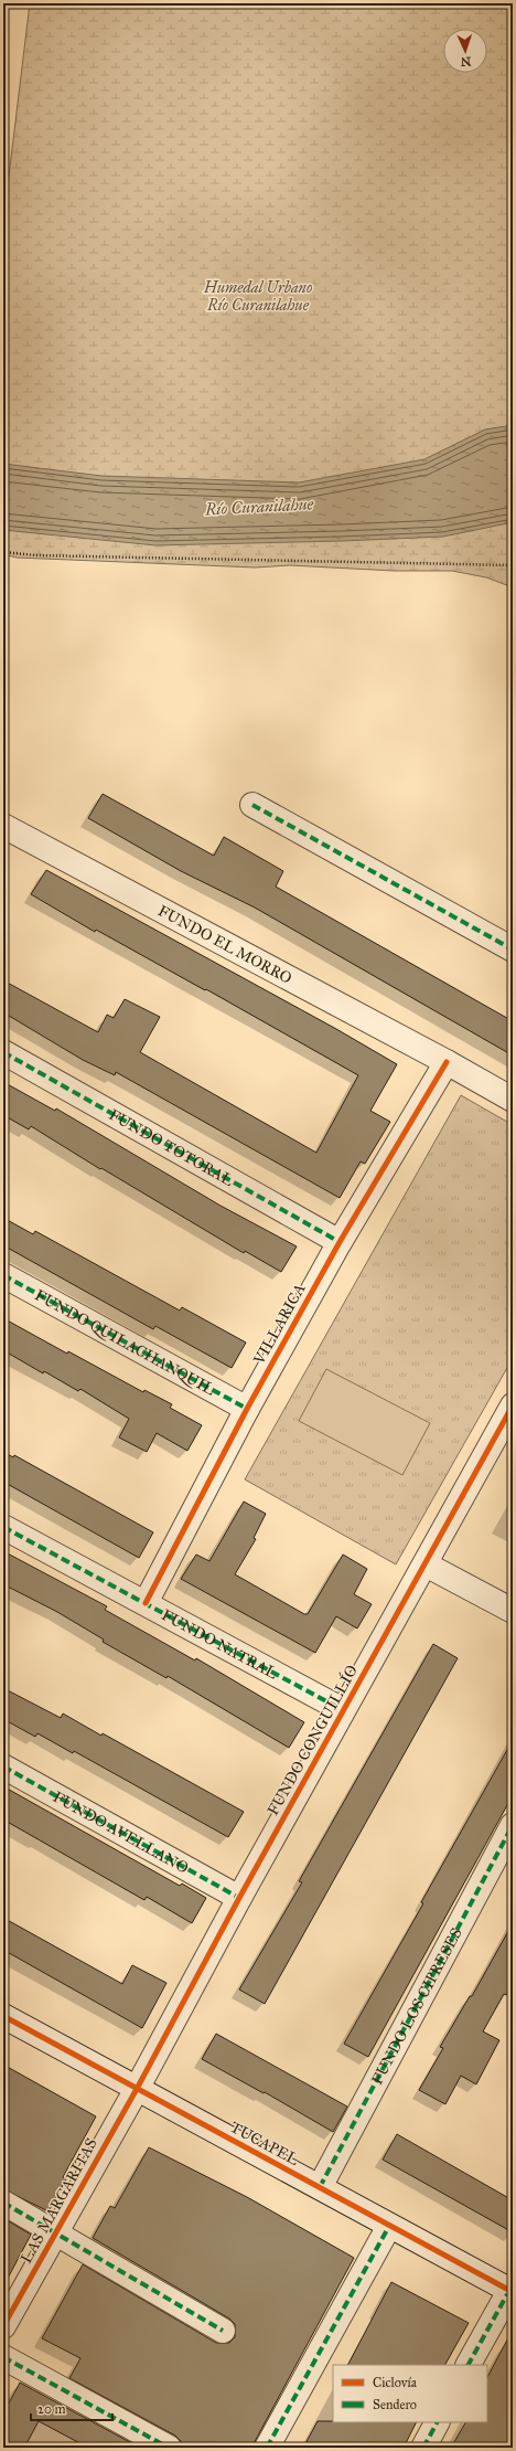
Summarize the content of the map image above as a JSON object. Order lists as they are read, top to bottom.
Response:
{
  "streets": {
    "street": [
      "FUNDO EL MORRO",
      "FUNDO TOTORAL",
      "VILLARICA",
      "FUNDO QUILACHANQUIL",
      "FUNDO NATRAL",
      "FUNDO CONGUILLÍO",
      "FUNDO AVELLANO",
      "FUNDO LOS CIPRESES",
      "TUCAPEL",
      "LAS MARGARITAS"
    ]
  },
  "crossings": [
    ["FUNDO EL MORRO", "VILLARICA"],
    ["FUNDO TOTORAL", "VILLARICA"],
    ["VILLARICA", "FUNDO QUILACHANQUIL"],
    ["VILLARICA", "FUNDO NATRAL"],
    ["FUNDO NATRAL", "FUNDO CONGUILLÍO"],
    ["FUNDO CONGUILLÍO", "FUNDO AVELLANO"],
    ["FUNDO CONGUILLÍO", "TUCAPEL"],
    ["FUNDO CONGUILLÍO", "LAS MARGARITAS"],
    ["FUNDO LOS CIPRESES", "TUCAPEL"],
    ["TUCAPEL", "LAS MARGARITAS"]
  ],
  "water": ["Río Curanilahue"],
  "parks": ["Humedal Urbano Río Curanilahue"],
  "legend": ["Ciclovía", "Sendero"],
  "scale_bar": "20 m",
  "north": "bottom"
}
